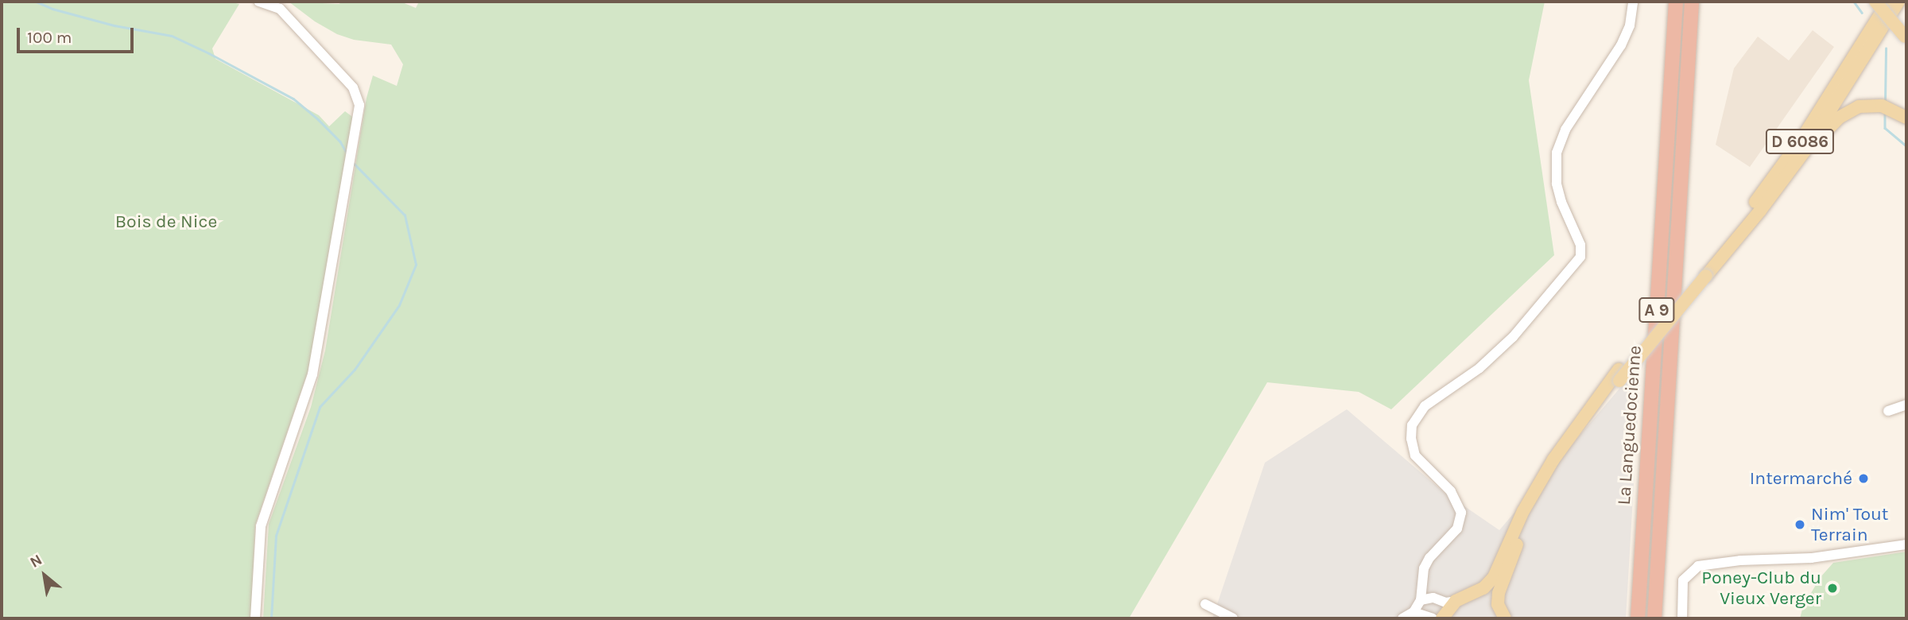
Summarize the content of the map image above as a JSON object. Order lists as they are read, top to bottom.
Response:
{
  "streets": {
    "highway": ["A 9", "La Languedocienne"],
    "main road": ["D 6086"]
  },
  "parks": ["Bois de Nice"],
  "places": ["Intermarché", "Nim' Tout Terrain", "Poney-Club du Vieux Verger"],
  "scale_bar": "100 m",
  "north": "top left"
}
